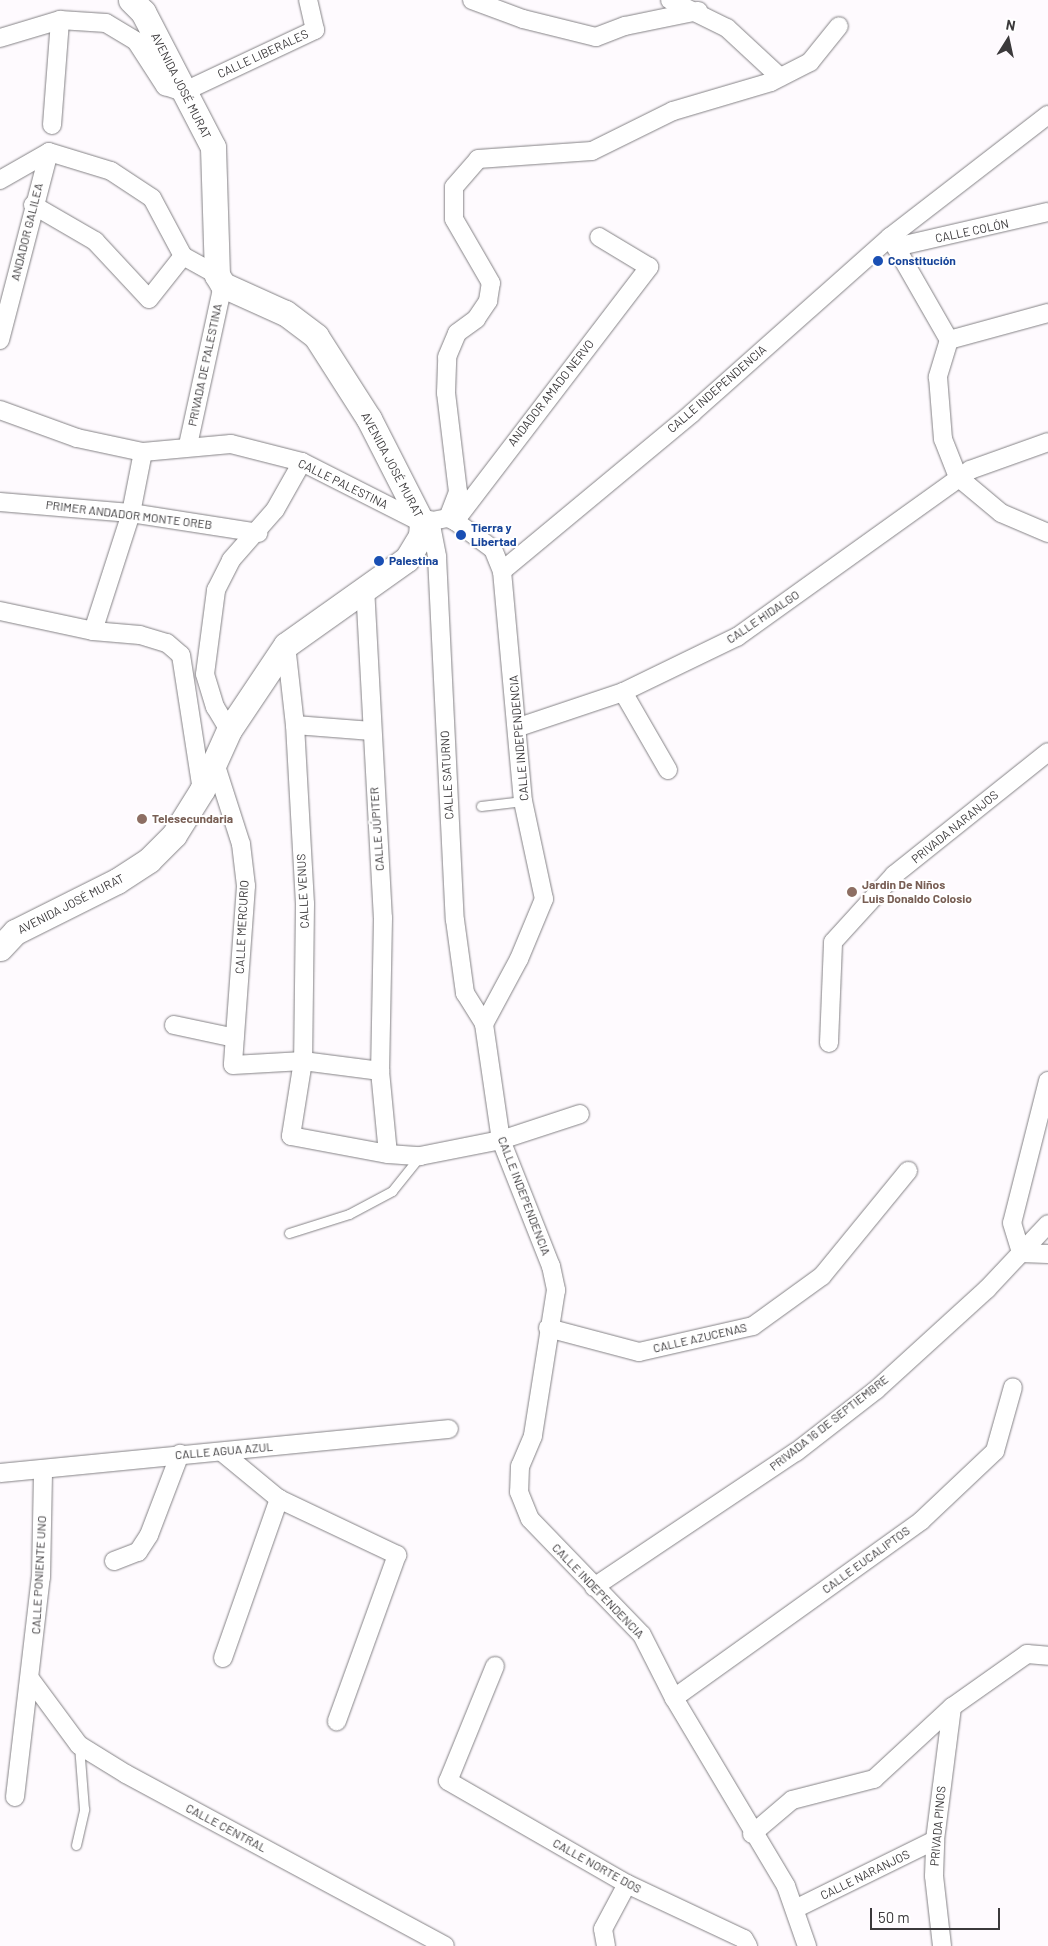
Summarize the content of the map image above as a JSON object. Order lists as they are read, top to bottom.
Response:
{
  "streets": {
    "street": [
      "CALLE LIBERALES",
      "AVENIDA JOSÉ MURAT",
      "CALLE COLÓN",
      "ANDADOR GALILEA",
      "PRIVADA DE PALESTINA",
      "CALLE INDEPENDENCIA",
      "ANDADOR AMADO NERVO",
      "CALLE PALESTINA",
      "PRIMER ANDADOR MONTE OREB",
      "CALLE HIDALGO",
      "CALLE SATURNO",
      "PRIVADA NARANJOS",
      "CALLE JÚPITER",
      "CALLE VENUS",
      "CALLE MERCURIO",
      "CALLE AZUCENAS",
      "PRIVADA 16 DE SEPTIEMBRE",
      "CALLE AGUA AZUL",
      "CALLE EUCALIPTOS",
      "CALLE PONIENTE UNO",
      "PRIVADA PINOS",
      "CALLE CENTRAL",
      "CALLE NORTE DOS",
      "CALLE NARANJOS"
    ]
  },
  "crossings": [
    ["CALLE LIBERALES", "AVENIDA JOSÉ MURAT"],
    ["AVENIDA JOSÉ MURAT", "PRIVADA DE PALESTINA"],
    ["AVENIDA JOSÉ MURAT", "CALLE PALESTINA"],
    ["AVENIDA JOSÉ MURAT", "CALLE SATURNO"],
    ["AVENIDA JOSÉ MURAT", "CALLE JÚPITER"],
    ["AVENIDA JOSÉ MURAT", "CALLE VENUS"],
    ["AVENIDA JOSÉ MURAT", "CALLE MERCURIO"],
    ["CALLE COLÓN", "CALLE INDEPENDENCIA"],
    ["PRIVADA DE PALESTINA", "CALLE PALESTINA"],
    ["CALLE INDEPENDENCIA", "CALLE HIDALGO"],
    ["CALLE INDEPENDENCIA", "CALLE SATURNO"],
    ["CALLE INDEPENDENCIA", "CALLE AZUCENAS"],
    ["CALLE INDEPENDENCIA", "PRIVADA 16 DE SEPTIEMBRE"],
    ["CALLE INDEPENDENCIA", "CALLE EUCALIPTOS"],
    ["CALLE INDEPENDENCIA", "CALLE NARANJOS"],
    ["CALLE PALESTINA", "CALLE SATURNO"],
    ["CALLE JÚPITER", "CALLE VENUS"],
    ["CALLE VENUS", "CALLE MERCURIO"],
    ["CALLE AGUA AZUL", "CALLE PONIENTE UNO"],
    ["CALLE PONIENTE UNO", "CALLE CENTRAL"],
    ["PRIVADA PINOS", "CALLE NARANJOS"]
  ],
  "places": [
    "Constitución",
    "Tierra y Libertad",
    "Palestina",
    "Telesecundaria",
    "Jardin De Niños Luis Donaldo Colosio"
  ],
  "scale_bar": "50 m",
  "north": "top"
}
